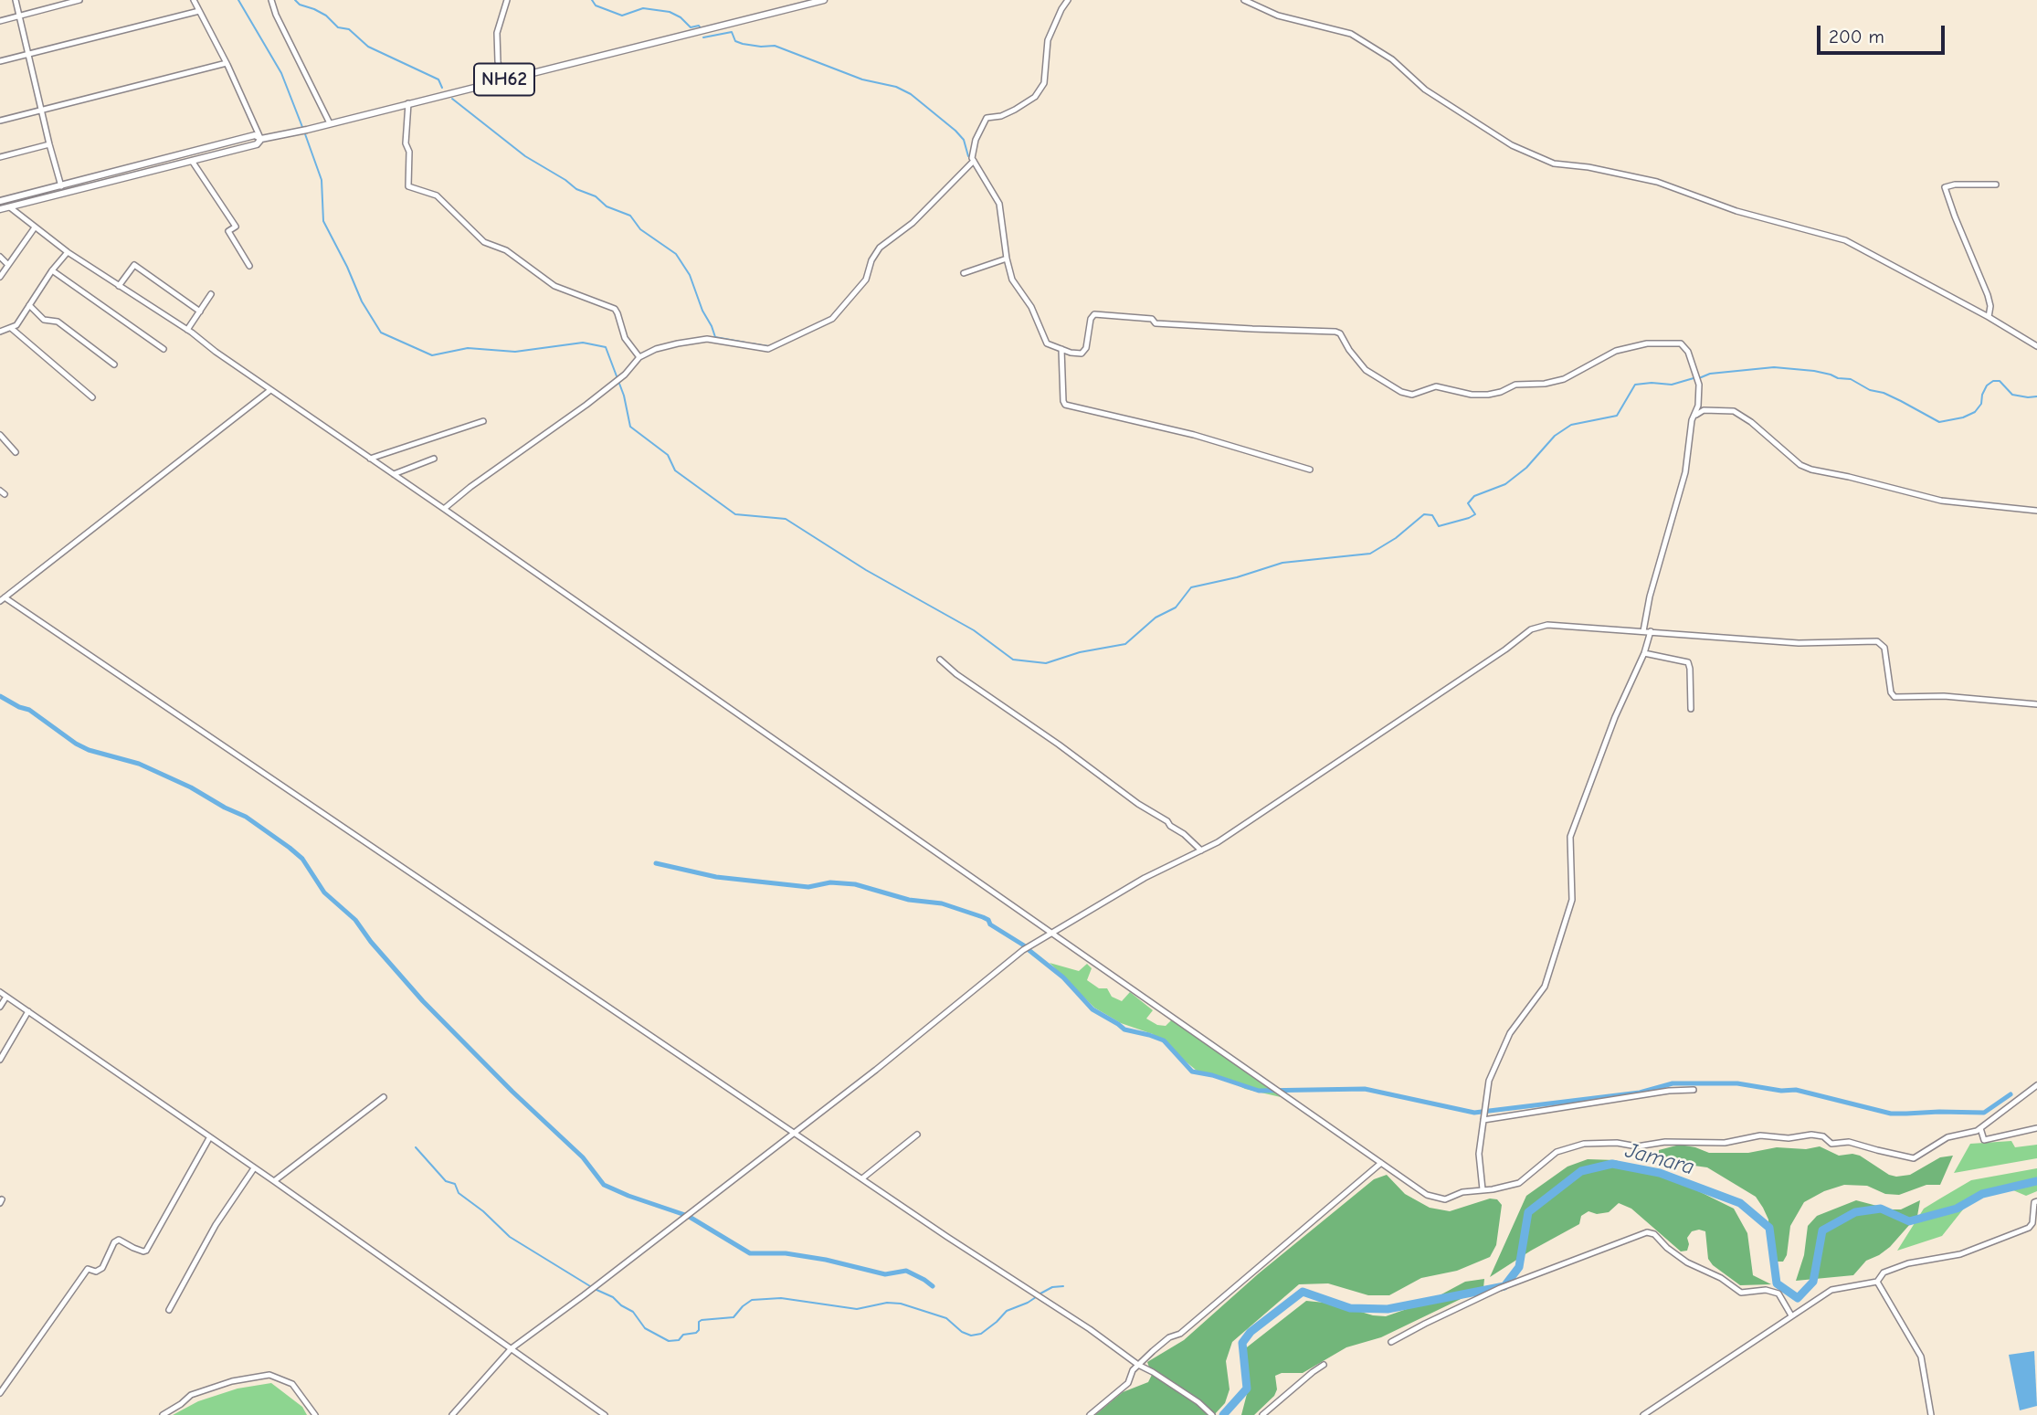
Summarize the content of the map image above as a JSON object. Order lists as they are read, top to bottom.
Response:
{
  "streets": {
    "main road": ["NH62"]
  },
  "water": ["Jamara"],
  "scale_bar": "200 m"
}
